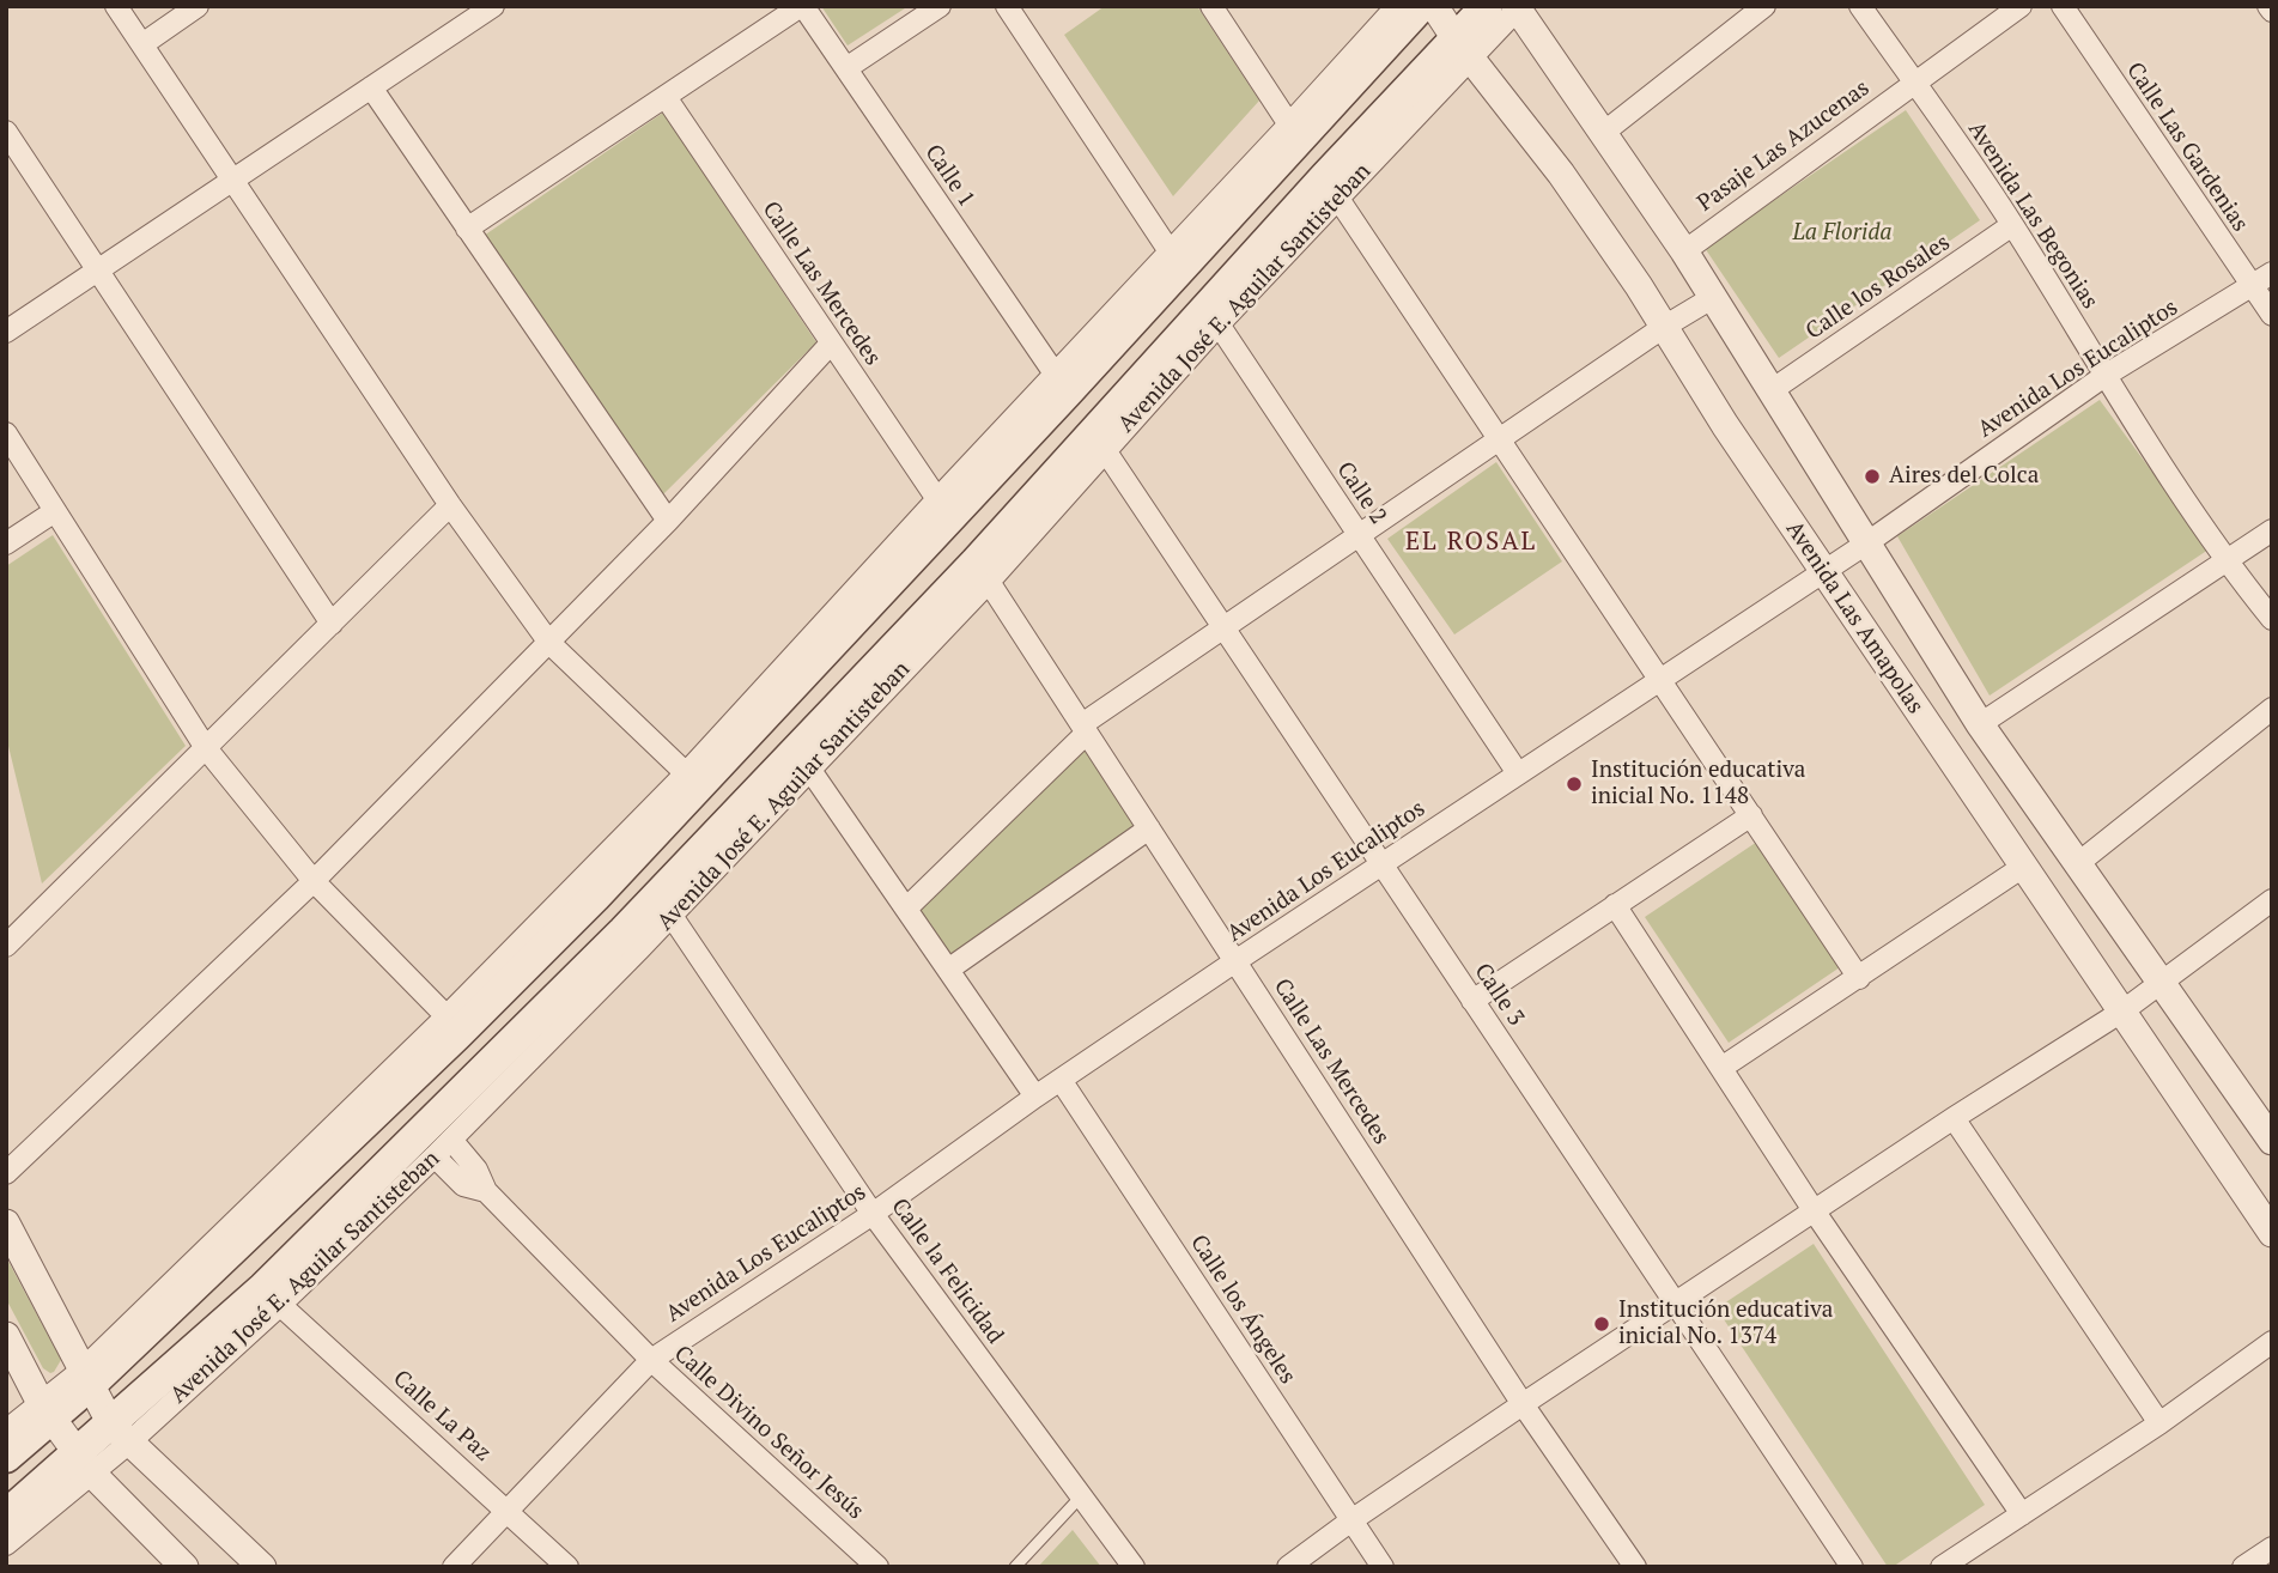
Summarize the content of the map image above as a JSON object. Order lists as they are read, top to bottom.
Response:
{
  "streets": {
    "main road": ["Avenida José E. Aguilar Santisteban"],
    "street": [
      "Pasaje Las Azucenas",
      "Calle Las Gardenias",
      "Calle 1",
      "Avenida Las Begonias",
      "Calle Las Mercedes",
      "Calle los Rosales",
      "Avenida Los Eucaliptos",
      "Calle 2",
      "Avenida Las Amapolas",
      "Calle 3",
      "Calle la Felicidad",
      "Calle los Ángeles",
      "Calle La Paz",
      "Calle Divino Señor Jesús"
    ]
  },
  "crossings": [
    ["Pasaje Las Azucenas", "Avenida Las Begonias"],
    ["Pasaje Las Azucenas", "Avenida Las Amapolas"],
    ["Calle Las Gardenias", "Avenida Los Eucaliptos"],
    ["Avenida Las Begonias", "Calle los Rosales"],
    ["Avenida Las Begonias", "Avenida Los Eucaliptos"],
    ["Calle Las Mercedes", "Avenida José E. Aguilar Santisteban"],
    ["Calle Las Mercedes", "Avenida Los Eucaliptos"],
    ["Calle los Rosales", "Avenida Las Amapolas"],
    ["Avenida José E. Aguilar Santisteban", "Calle 2"],
    ["Avenida José E. Aguilar Santisteban", "Avenida Las Amapolas"],
    ["Avenida José E. Aguilar Santisteban", "Calle 3"],
    ["Avenida José E. Aguilar Santisteban", "Calle la Felicidad"],
    ["Avenida José E. Aguilar Santisteban", "Calle La Paz"],
    ["Avenida José E. Aguilar Santisteban", "Calle Divino Señor Jesús"],
    ["Avenida Los Eucaliptos", "Calle 2"],
    ["Avenida Los Eucaliptos", "Avenida Las Amapolas"],
    ["Avenida Los Eucaliptos", "Calle 3"],
    ["Avenida Los Eucaliptos", "Calle la Felicidad"],
    ["Avenida Los Eucaliptos", "Calle los Ángeles"],
    ["Avenida Los Eucaliptos", "Calle La Paz"],
    ["Avenida Los Eucaliptos", "Calle Divino Señor Jesús"]
  ],
  "districts": ["EL ROSAL"],
  "parks": ["La Florida"],
  "places": ["Aires del Colca", "Institución educativa inicial No. 1148", "Institución educativa inicial No. 1374"]
}
